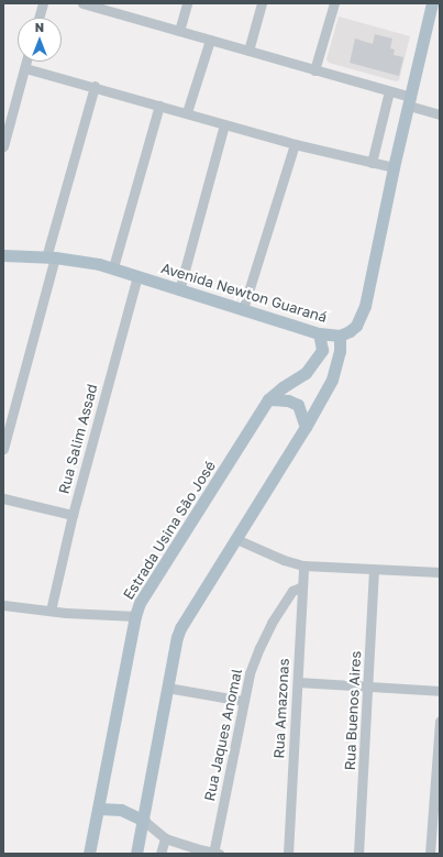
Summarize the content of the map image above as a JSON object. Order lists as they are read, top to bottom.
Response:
{
  "streets": {
    "main road": ["Avenida Newton Guaraná", "Estrada Usina São José"],
    "street": [
      "Rua Salim Assad",
      "Rua Amazonas",
      "Rua Buenos Aires",
      "Rua Jaques Anomal"
    ]
  },
  "crossings": [
    ["Avenida Newton Guaraná", "Rua Salim Assad"],
    ["Avenida Newton Guaraná", "Estrada Usina São José"],
    ["Rua Amazonas", "Rua Jaques Anomal"]
  ],
  "north": "top"
}
